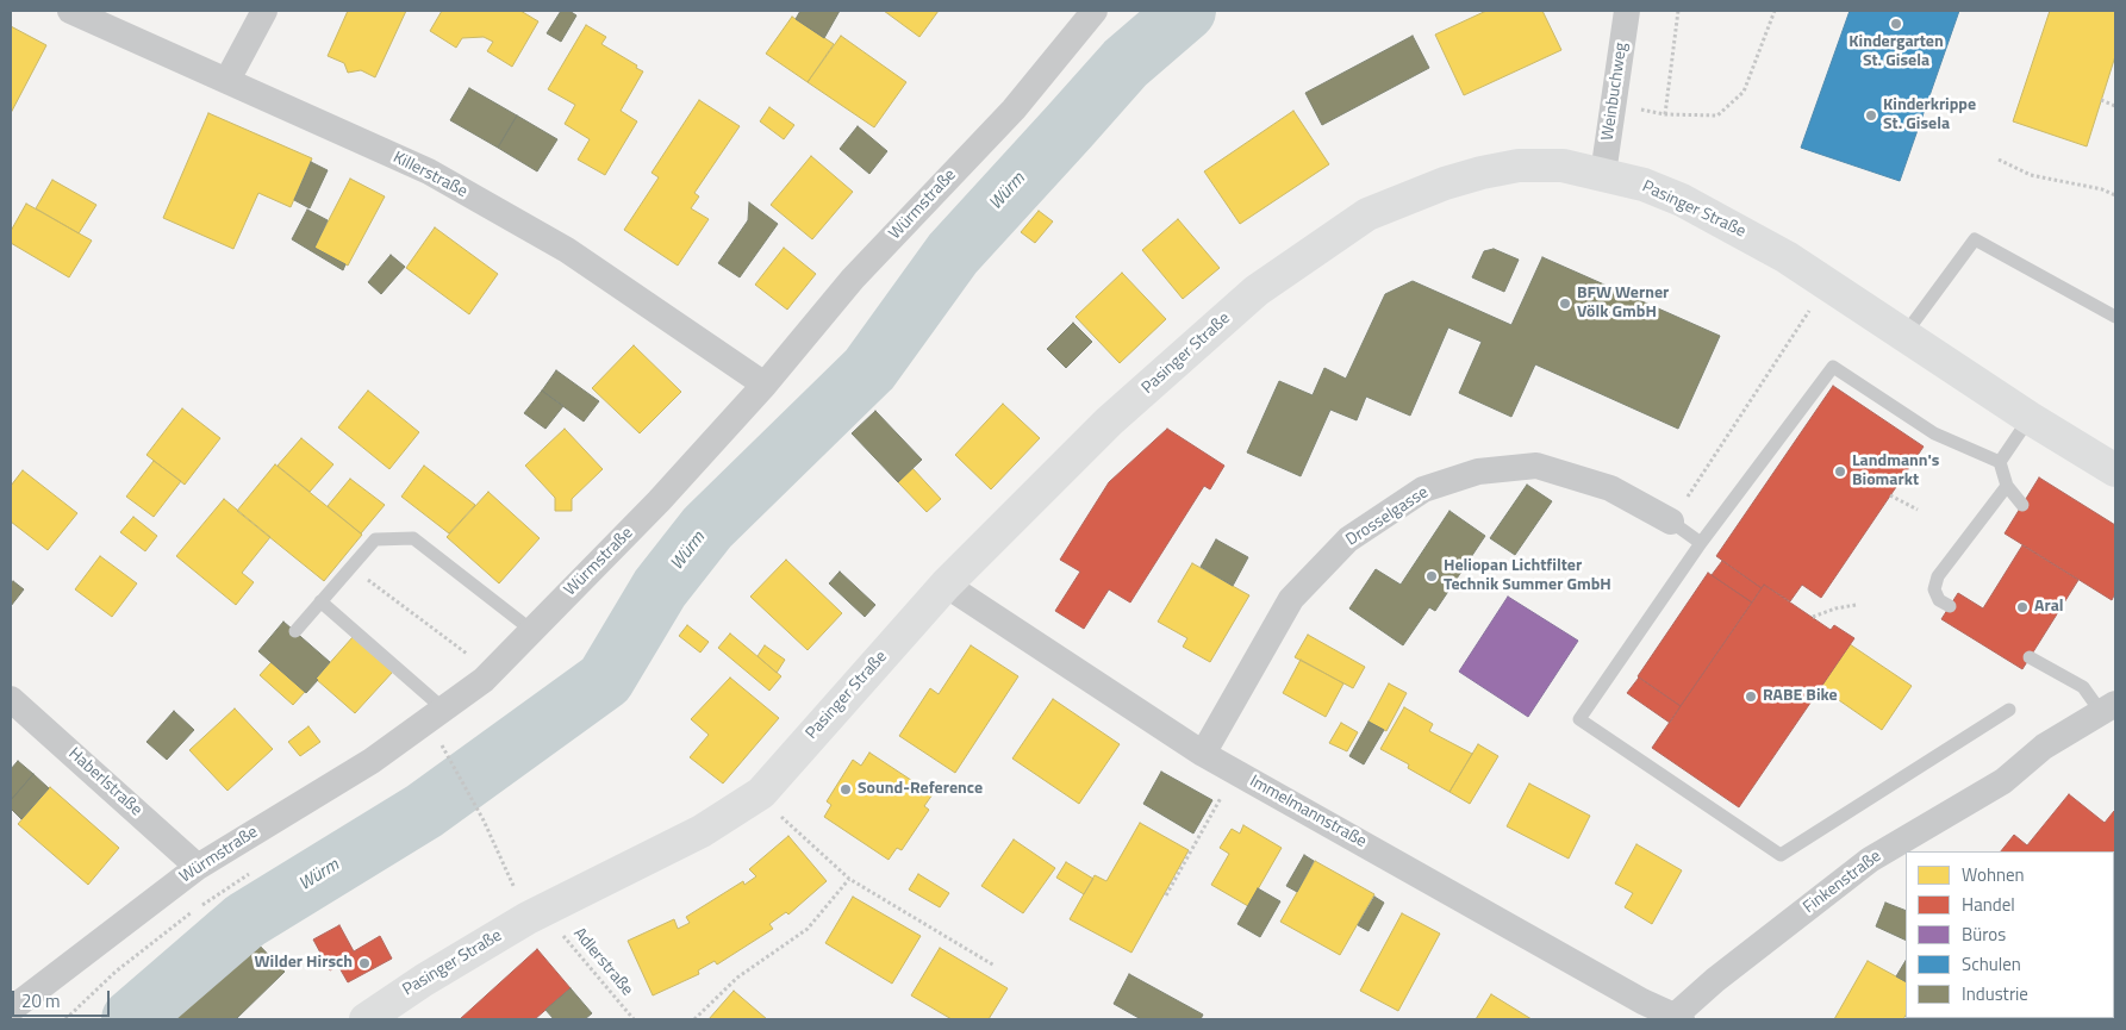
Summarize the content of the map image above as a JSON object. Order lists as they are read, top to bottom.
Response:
{
  "streets": {
    "main road": ["Pasinger Straße"],
    "street": [
      "Weinbuchweg",
      "Killerstraße",
      "Würmstraße",
      "Drosselgasse",
      "Haberlstraße",
      "Immelmannstraße",
      "Finkenstraße"
    ],
    "path": ["Adlerstraße"]
  },
  "crossings": [
    ["Weinbuchweg", "Pasinger Straße"],
    ["Killerstraße", "Würmstraße"],
    ["Würmstraße", "Haberlstraße"],
    ["Pasinger Straße", "Immelmannstraße"],
    ["Drosselgasse", "Immelmannstraße"],
    ["Immelmannstraße", "Finkenstraße"]
  ],
  "water": ["Würm"],
  "places": [
    "Kindergarten St. Gisela",
    "Kinderkrippe St. Gisela",
    "BFW Werner Völk GmbH",
    "Landmann's Biomarkt",
    "Heliopan Lichtfilter Technik Summer GmbH",
    "Aral",
    "RABE Bike",
    "Sound-Reference",
    "Wilder Hirsch"
  ],
  "legend": [
    "Wohnen",
    "Handel",
    "Büros",
    "Schulen",
    "Industrie"
  ],
  "scale_bar": "20 m"
}
